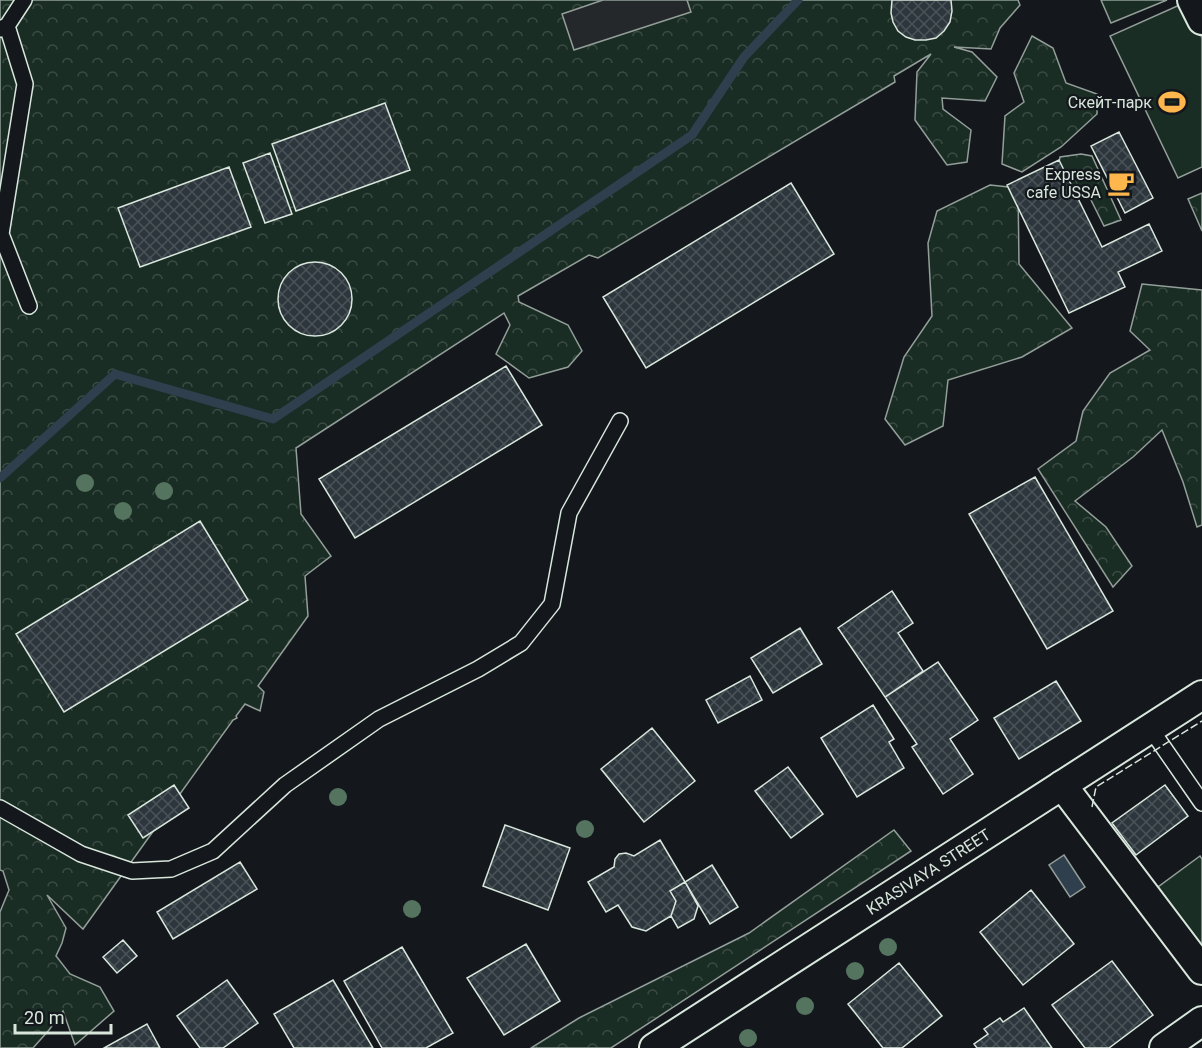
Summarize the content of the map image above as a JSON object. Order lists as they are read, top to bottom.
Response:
{
  "streets": {
    "street": ["KRASIVAYA STREET"]
  },
  "places": {
    "sports": ["Скейт-парк"],
    "cafe": ["Express cafe USSA"]
  },
  "scale_bar": "20 m"
}
